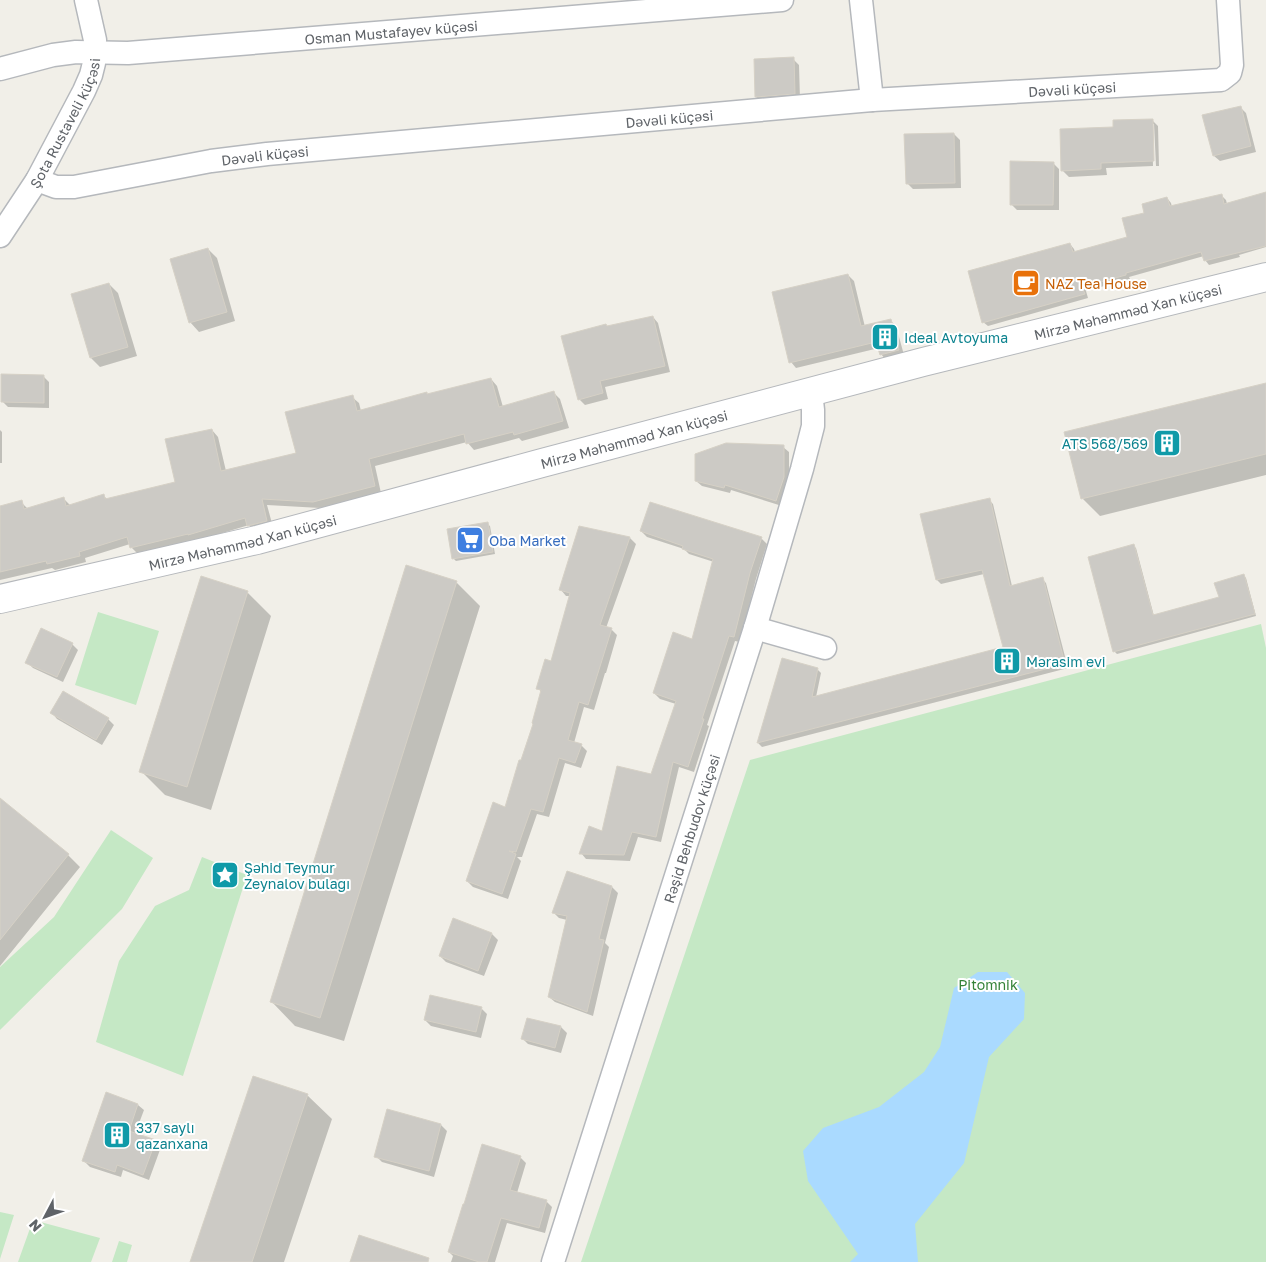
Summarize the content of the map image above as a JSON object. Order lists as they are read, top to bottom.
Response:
{
  "streets": {
    "street": [
      "Osman Mustafayev küçəsi",
      "Dəvəli küçəsi",
      "Şota Rustaveli küçəsi",
      "Mirzə Məhəmməd Xan küçəsi",
      "Rəşid Behbudov küçəsi"
    ]
  },
  "crossings": [
    ["Osman Mustafayev küçəsi", "Şota Rustaveli küçəsi"],
    ["Dəvəli küçəsi", "Şota Rustaveli küçəsi"],
    ["Mirzə Məhəmməd Xan küçəsi", "Rəşid Behbudov küçəsi"]
  ],
  "parks": ["Pitomnik"],
  "places": {
    "cafe": ["NAZ Tea House"],
    "building": [
      "Ideal Avtoyuma",
      "ATS 568/569",
      "Mərasim evi",
      "337 saylı qazanxana"
    ],
    "supermarket": ["Oba Market"],
    "place": ["Şəhid Teymur Zeynalov bulağı"]
  },
  "north": "bottom left"
}
